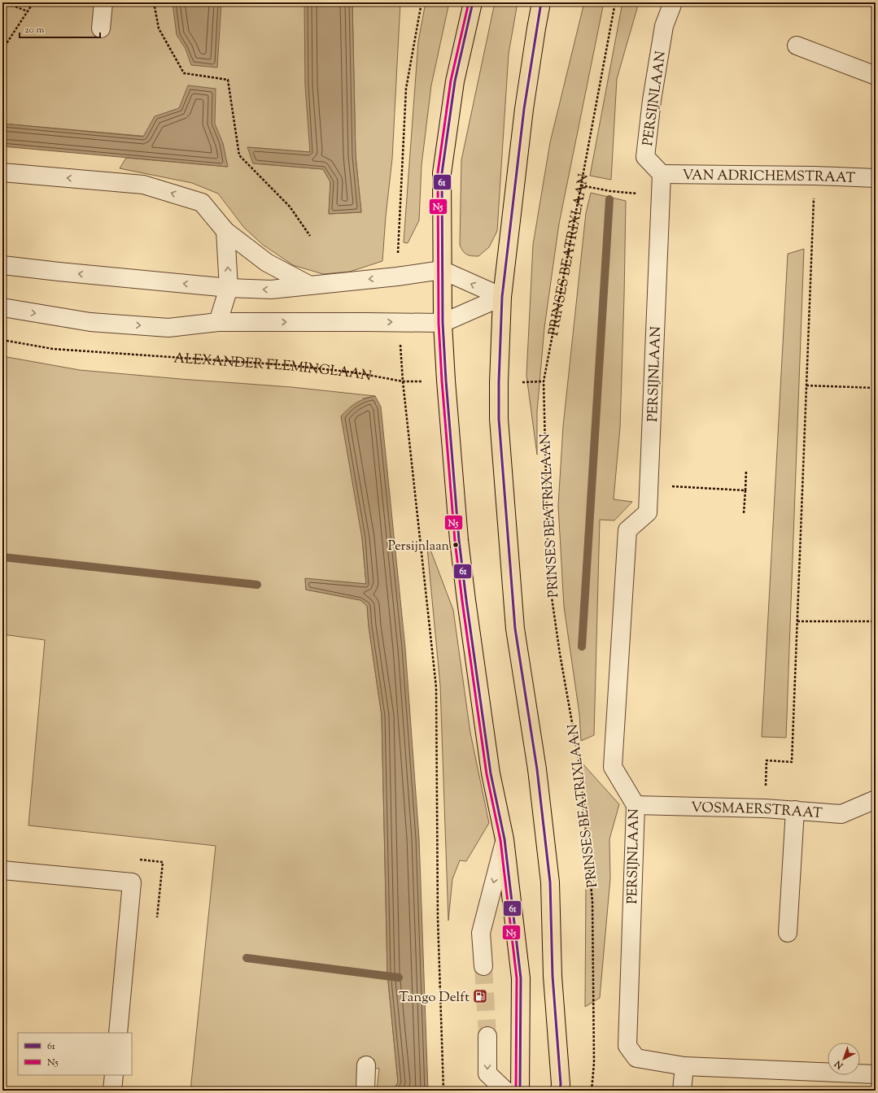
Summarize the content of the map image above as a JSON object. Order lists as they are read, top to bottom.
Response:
{
  "streets": {
    "street": ["PERSIJNLAAN", "VAN ADRICHEMSTRAAT", "VOSMAERSTRAAT"],
    "path": ["PRINSES BEATRIXLAAN", "ALEXANDER FLEMINGLAAN"]
  },
  "crossings": [
    ["PERSIJNLAAN", "VAN ADRICHEMSTRAAT"],
    ["PERSIJNLAAN", "VOSMAERSTRAAT"]
  ],
  "places": {
    "other": ["Persijnlaan"],
    "fuel station": ["Tango Delft"]
  },
  "lines": ["transit line 61", "transit line N5"],
  "legend": ["61", "N5"],
  "scale_bar": "20 m",
  "north": "bottom left"
}
